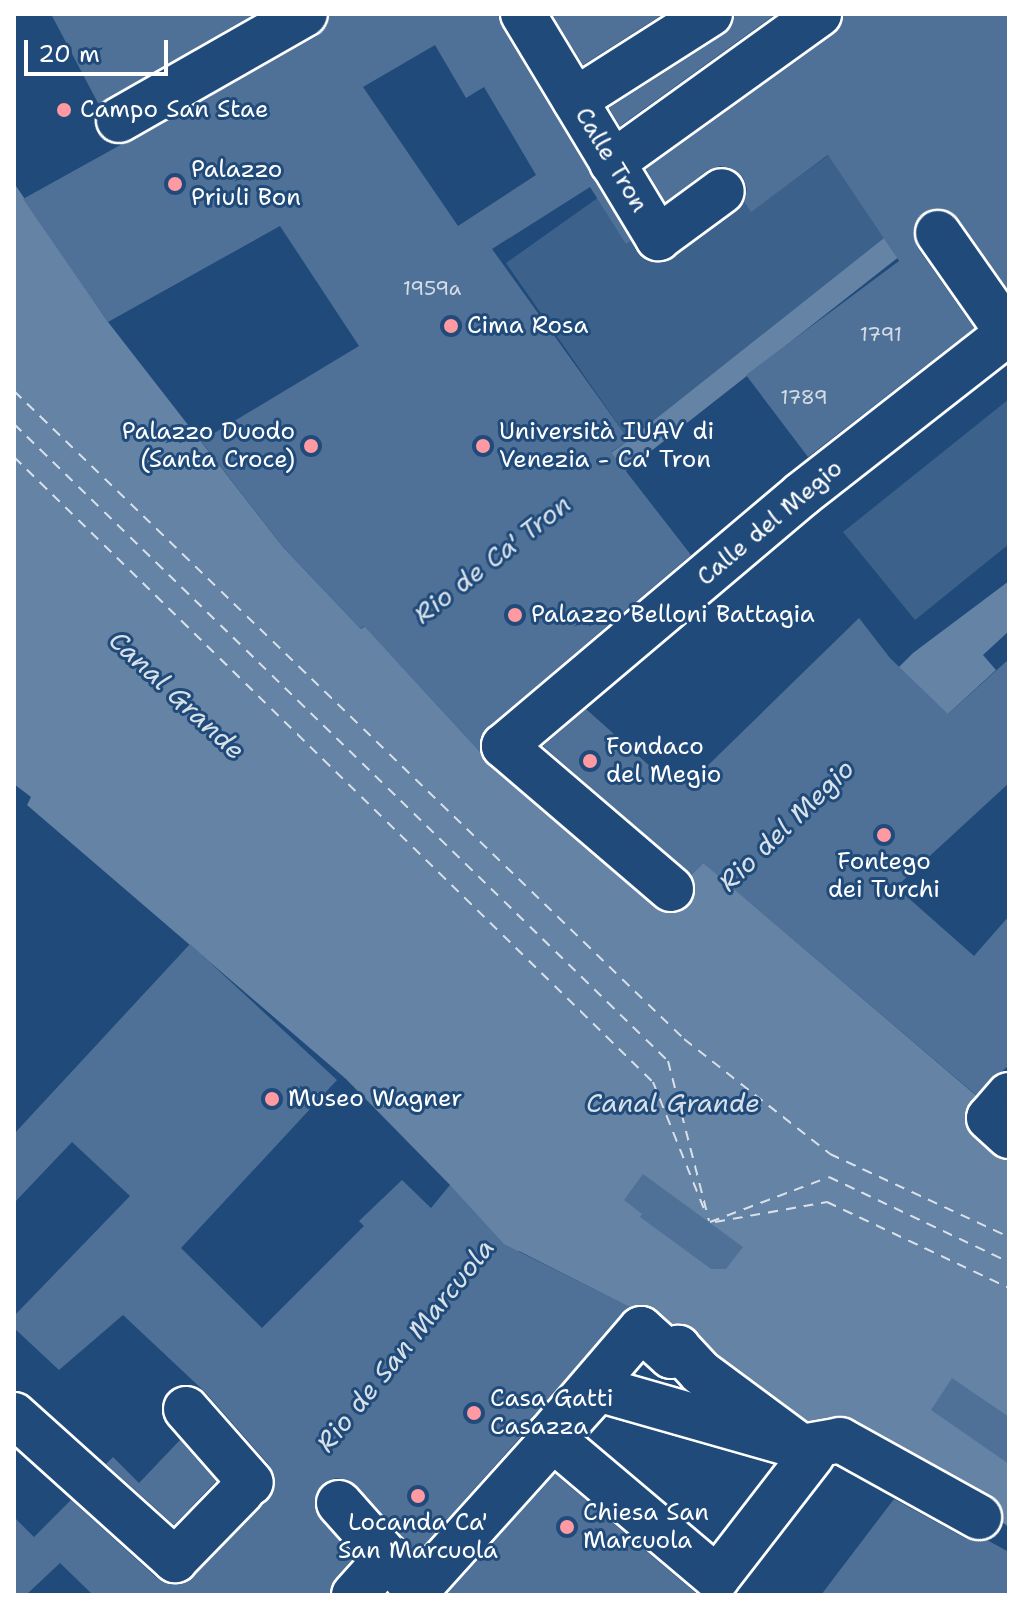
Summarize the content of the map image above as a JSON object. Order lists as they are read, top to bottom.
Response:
{
  "streets": {
    "street": ["Calle Tron", "Calle del Megio"]
  },
  "water": [
    "Rio de Ca' Tron",
    "Canal Grande",
    "Rio del Megio",
    "Rio de San Marcuola"
  ],
  "places": [
    "Campo San Stae",
    "Palazzo Priuli Bon",
    "Cima Rosa",
    "Palazzo Duodo (Santa Croce)",
    "Università IUAV di Venezia - Ca' Tron",
    "Palazzo Belloni Battagia",
    "Fondaco del Megio",
    "Fontego dei Turchi",
    "Museo Wagner",
    "Casa Gatti Casazza",
    "Locanda Ca' San Marcuola",
    "Chiesa San Marcuola"
  ],
  "house_numbers": ["1959a", "1791", "1789"],
  "scale_bar": "20 m"
}
